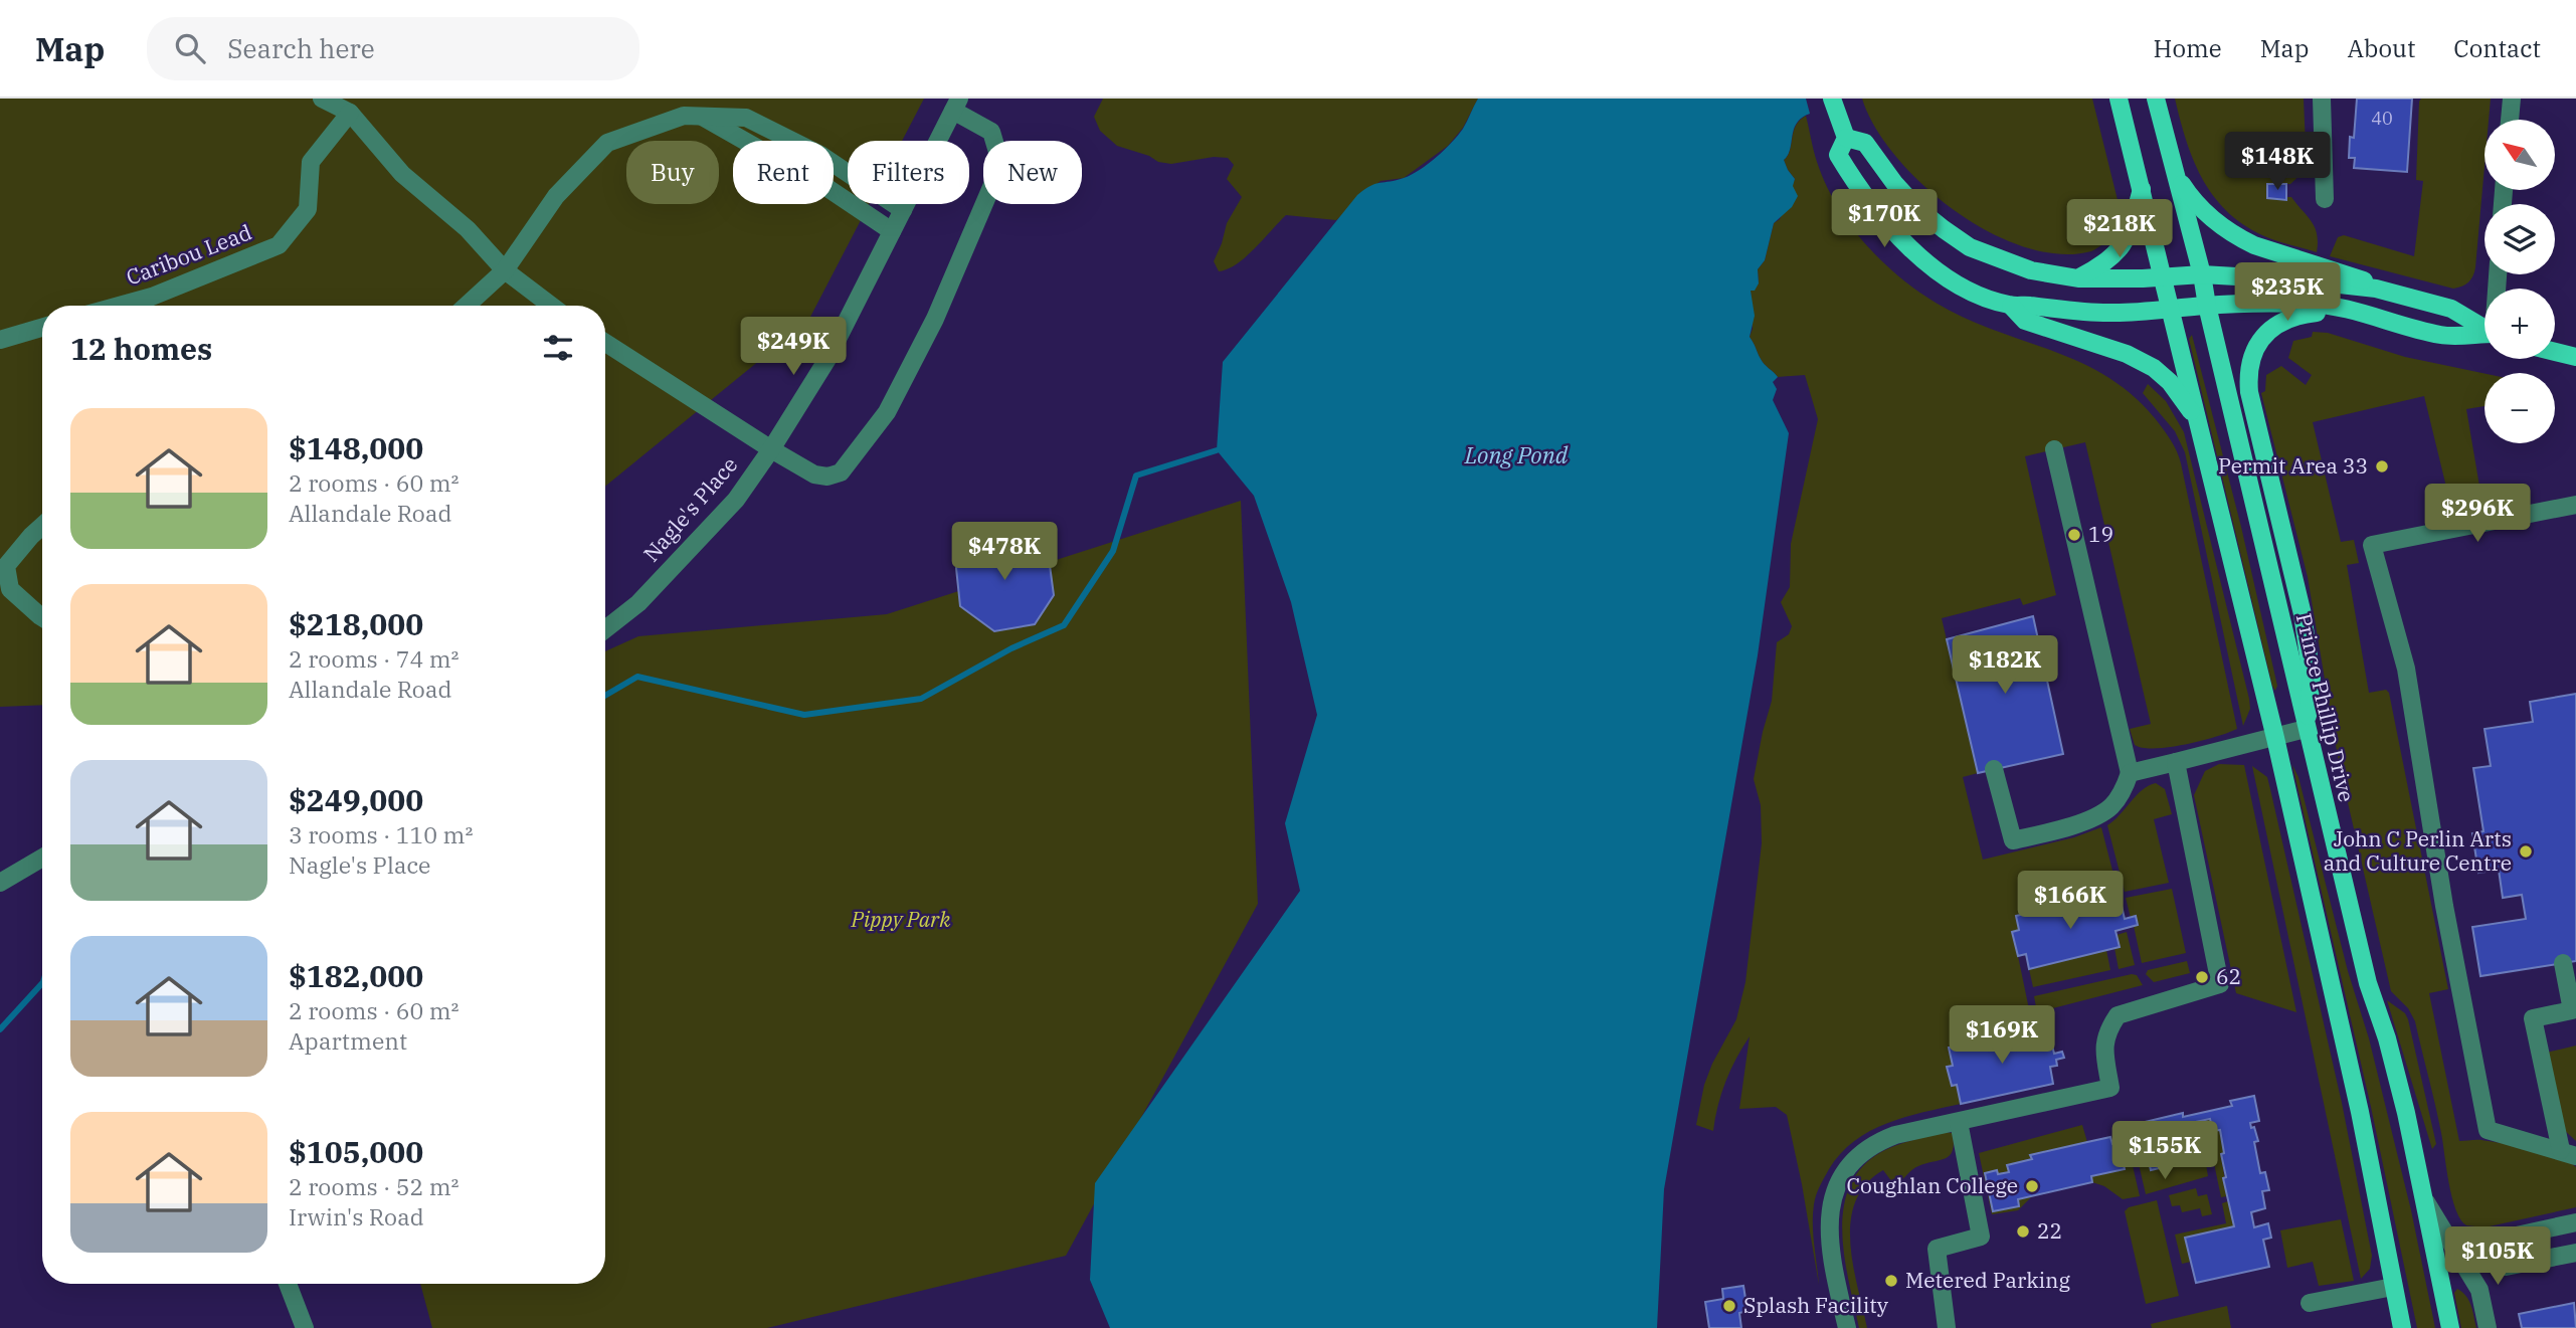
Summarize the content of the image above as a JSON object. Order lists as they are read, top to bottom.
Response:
{
  "streets": {
    "main road": ["Prince Phillip Drive"],
    "street": ["Caribou Lead", "Nagle's Place"]
  },
  "water": ["Long Pond"],
  "parks": ["Pippy Park"],
  "places": [
    "Permit Area 33",
    "19",
    "John C Perlin Arts and Culture Centre",
    "62",
    "Coughlan College",
    "22",
    "Metered Parking",
    "Splash Facility"
  ],
  "house_numbers": ["40"],
  "north": "top left",
  "page": {
    "header": "Map",
    "search": "Search here",
    "nav": [
      "Home",
      "Map",
      "About",
      "Contact"
    ],
    "map_buttons": ["+", "−"],
    "price": [
      "$148K",
      "$170K",
      "$218K",
      "$235K",
      "$249K",
      "$296K",
      "$478K",
      "$182K",
      "$166K",
      "$169K",
      "$155K",
      "$105K"
    ],
    "chip": [
      "Buy",
      "Rent",
      "Filters",
      "New"
    ],
    "heading": "12 homes",
    "list": [
      {
        "name": "$148,000",
        "note": "2 rooms · 60 m² · Allandale Road"
      },
      {
        "name": "$218,000",
        "note": "2 rooms · 74 m² · Allandale Road"
      },
      {
        "name": "$249,000",
        "note": "3 rooms · 110 m² · Nagle's Place"
      },
      {
        "name": "$182,000",
        "note": "2 rooms · 60 m² · Apartment"
      },
      {
        "name": "$105,000",
        "note": "2 rooms · 52 m² · Irwin's Road"
      }
    ]
  }
}
